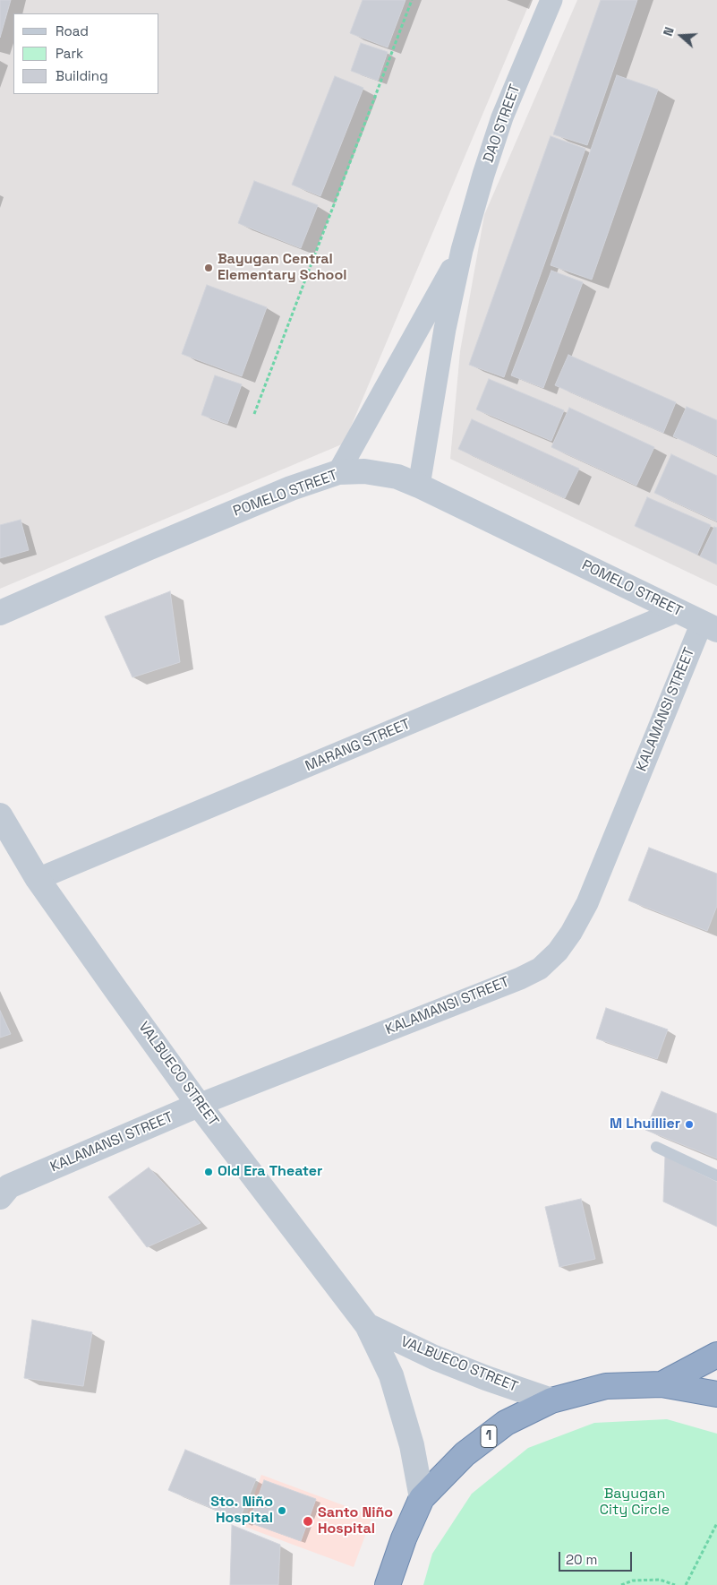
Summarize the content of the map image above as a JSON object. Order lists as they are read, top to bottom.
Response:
{
  "streets": {
    "highway": ["1"],
    "street": [
      "DAO STREET",
      "POMELO STREET",
      "KALAMANSI STREET",
      "MARANG STREET",
      "VALBUECO STREET"
    ]
  },
  "crossings": [
    ["DAO STREET", "POMELO STREET"],
    ["POMELO STREET", "KALAMANSI STREET"],
    ["POMELO STREET", "MARANG STREET"],
    ["KALAMANSI STREET", "VALBUECO STREET"],
    ["MARANG STREET", "VALBUECO STREET"],
    ["VALBUECO STREET", "1"]
  ],
  "parks": ["Bayugan City Circle"],
  "places": [
    "Bayugan Central Elementary School",
    "M Lhuillier",
    "Old Era Theater",
    "Sto. Niño Hospital",
    "Santo Niño Hospital"
  ],
  "legend": ["Road", "Park", "Building"],
  "scale_bar": "20 m",
  "north": "left"
}
